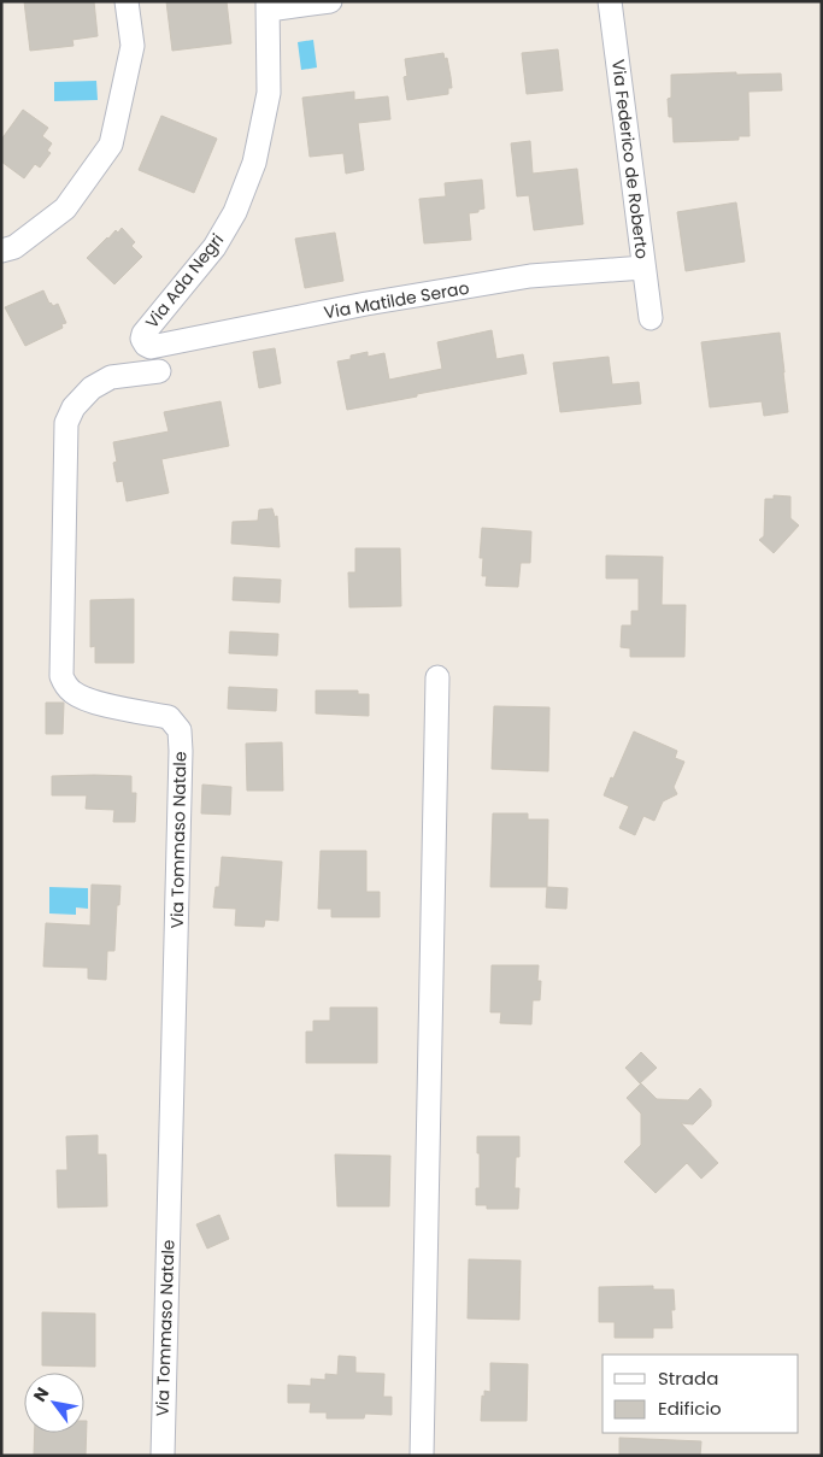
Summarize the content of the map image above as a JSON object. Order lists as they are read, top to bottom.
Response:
{
  "streets": {
    "street": [
      "Via Federico de Roberto",
      "Via Ada Negri",
      "Via Matilde Serao",
      "Via Tommaso Natale"
    ]
  },
  "crossings": [
    ["Via Federico de Roberto", "Via Matilde Serao"],
    ["Via Ada Negri", "Via Matilde Serao"]
  ],
  "legend": ["Strada", "Edificio"],
  "north": "top left"
}
